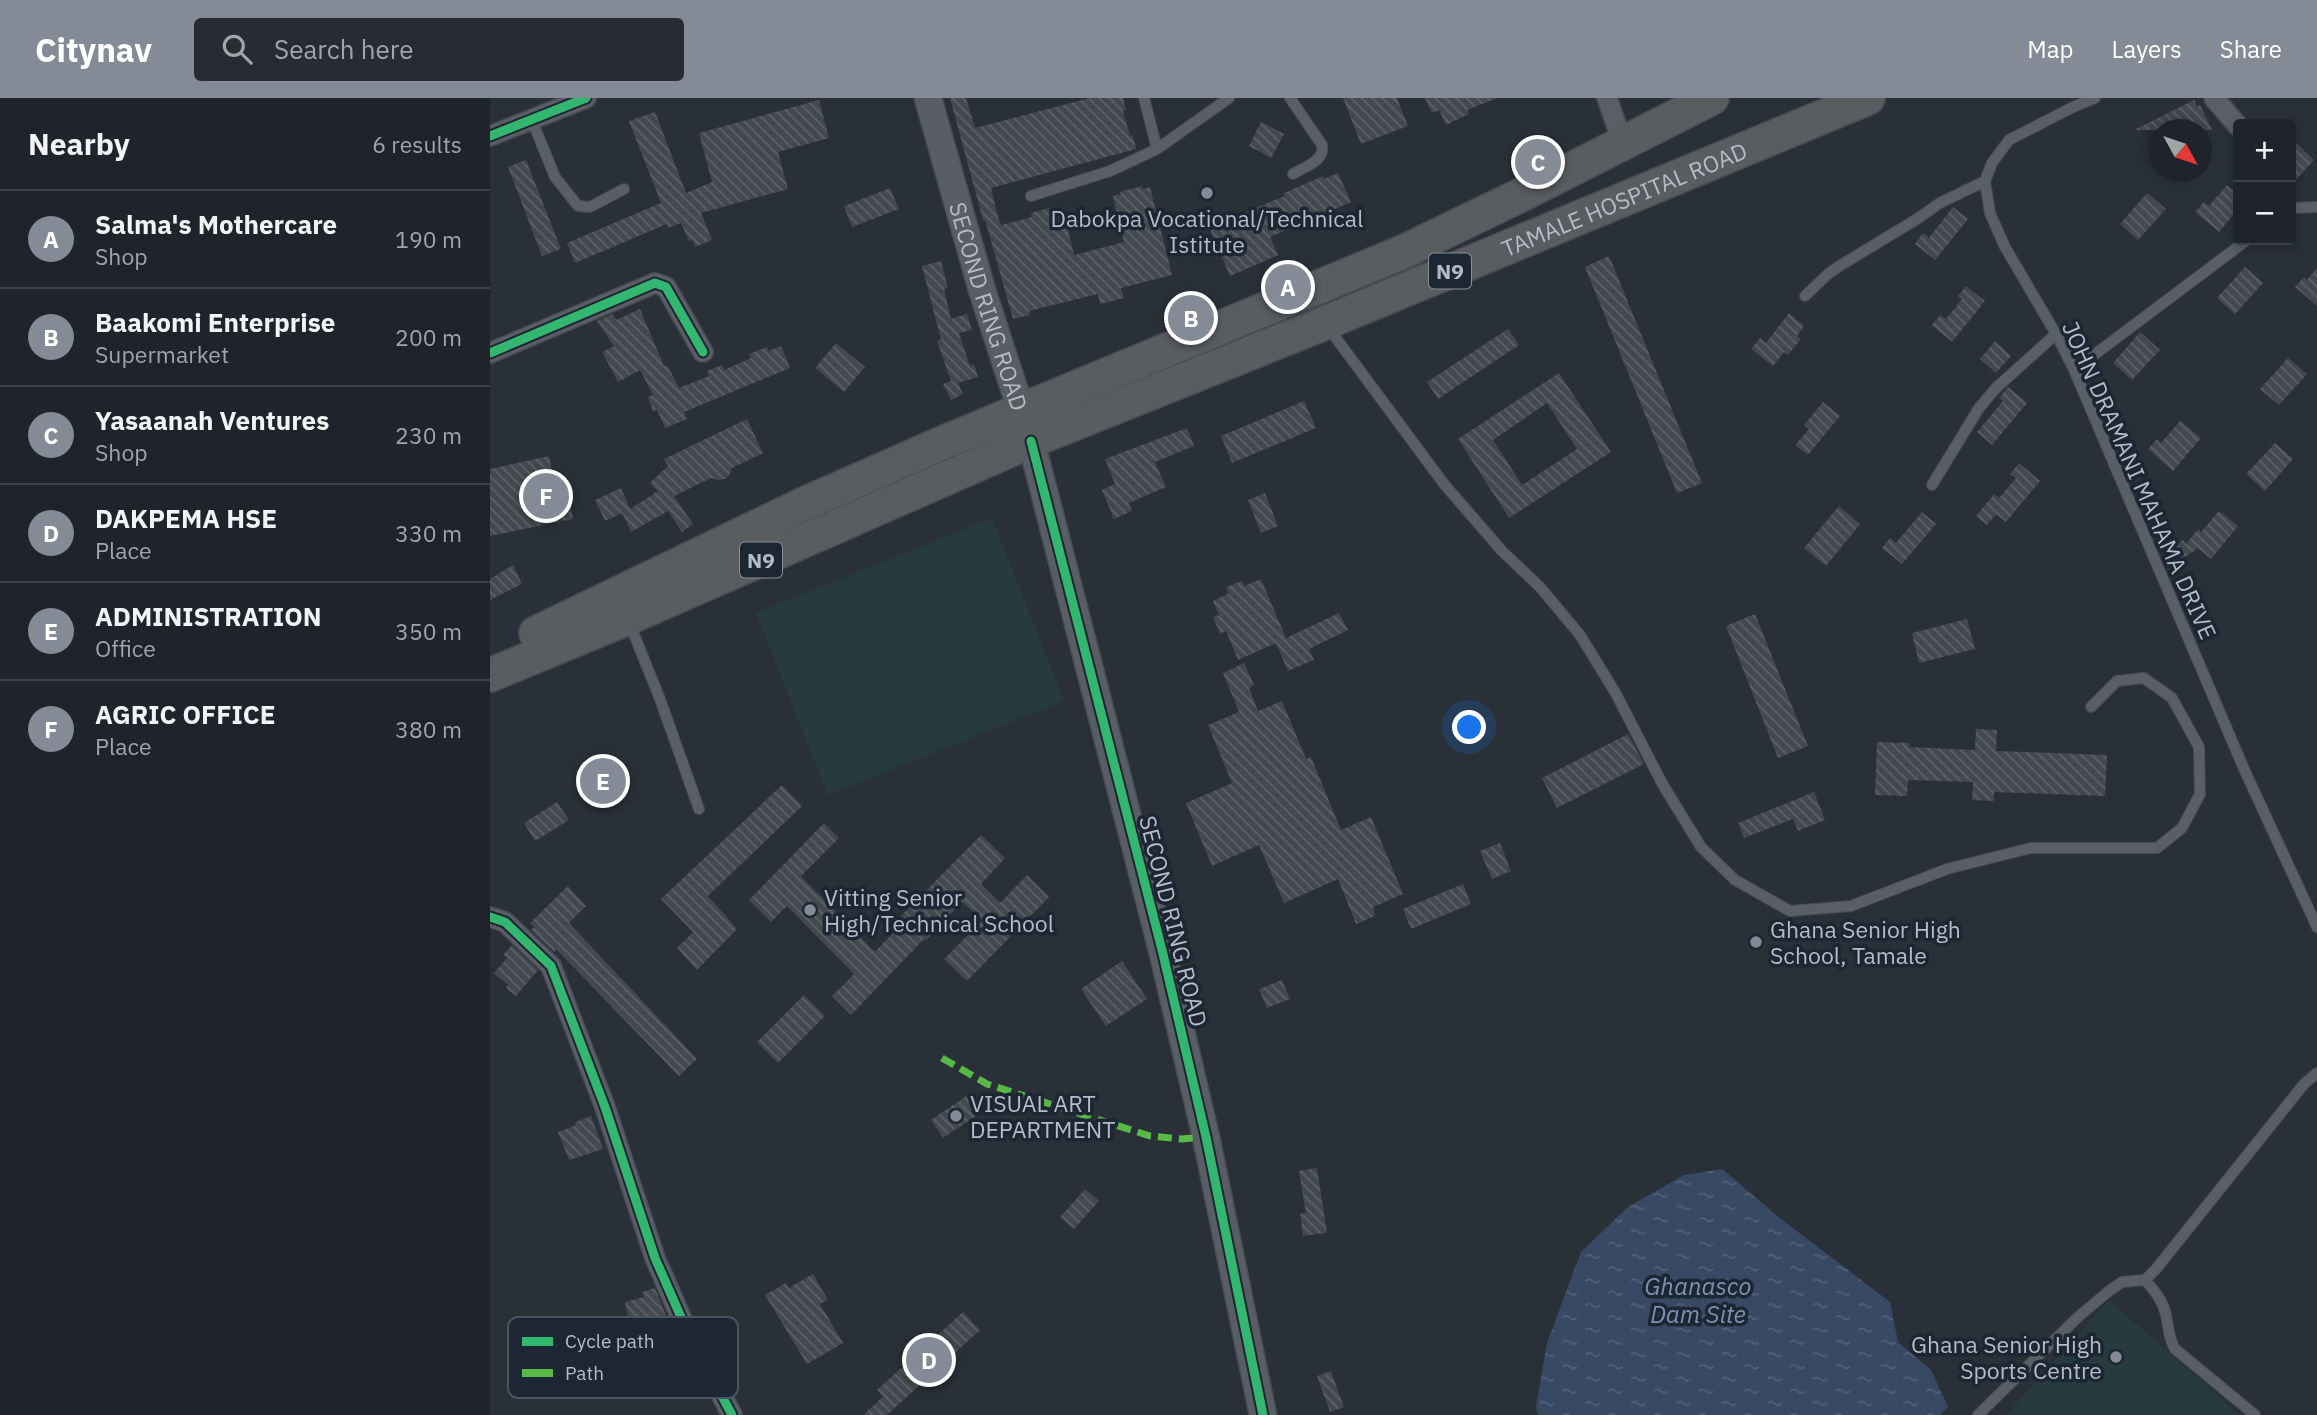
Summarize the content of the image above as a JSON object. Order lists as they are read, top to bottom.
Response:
{
  "streets": {
    "highway": ["TAMALE HOSPITAL ROAD", "N9"],
    "street": ["SECOND RING ROAD"],
    "lane": ["JOHN DRAMANI MAHAMA DRIVE"]
  },
  "crossings": [
    ["TAMALE HOSPITAL ROAD", "N9"],
    ["TAMALE HOSPITAL ROAD", "SECOND RING ROAD"],
    ["N9", "SECOND RING ROAD"]
  ],
  "water": ["Ghanasco Dam Site"],
  "places": [
    "Dabokpa Vocational/Technical Istitute",
    "Vitting Senior High/Technical School",
    "Ghana Senior High School, Tamale",
    "VISUAL ART DEPARTMENT",
    "Ghana Senior High Sports Centre"
  ],
  "legend": ["Cycle path", "Path"],
  "north": "bottom right",
  "page": {
    "header": "Citynav",
    "search": "Search here",
    "nav": ["Map", "Layers", "Share"],
    "heading": ["Nearby", "6 results"],
    "map_buttons": ["+", "−"],
    "pins": [
      "C",
      "A",
      "B",
      "F",
      "E",
      "D"
    ],
    "list": [
      {
        "mark": "A",
        "name": "Salma's Mothercare",
        "note": "Shop",
        "value": "190 m"
      },
      {
        "mark": "B",
        "name": "Baakomi Enterprise",
        "note": "Supermarket",
        "value": "200 m"
      },
      {
        "mark": "C",
        "name": "Yasaanah Ventures",
        "note": "Shop",
        "value": "230 m"
      },
      {
        "mark": "D",
        "name": "DAKPEMA HSE",
        "note": "Place",
        "value": "330 m"
      },
      {
        "mark": "E",
        "name": "ADMINISTRATION",
        "note": "Office",
        "value": "350 m"
      },
      {
        "mark": "F",
        "name": "AGRIC OFFICE",
        "note": "Place",
        "value": "380 m"
      }
    ]
  }
}
